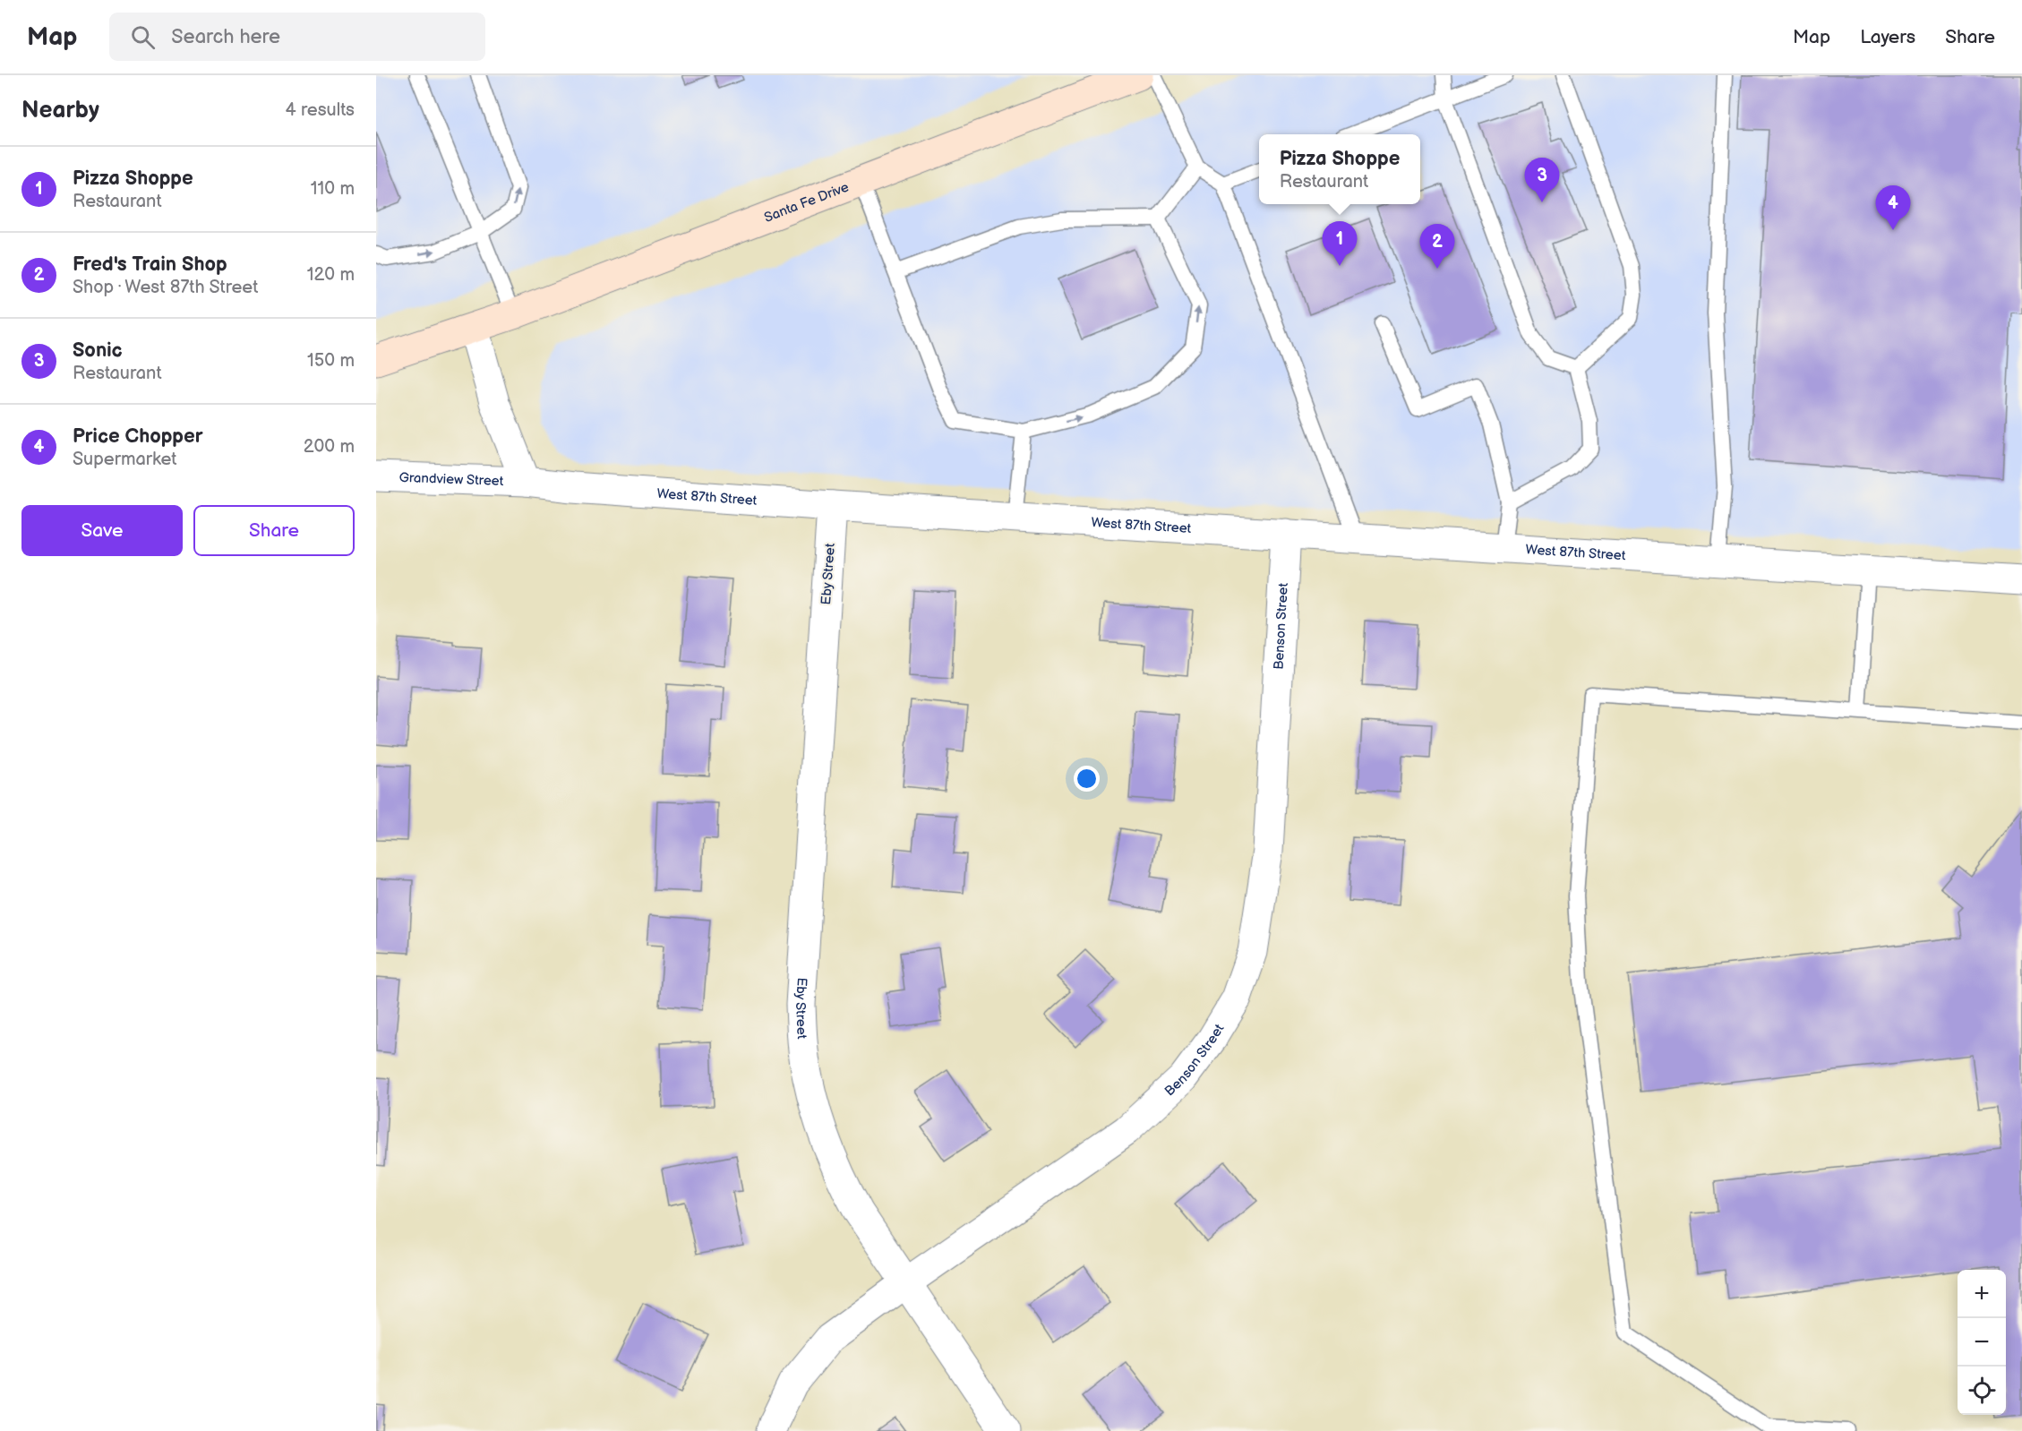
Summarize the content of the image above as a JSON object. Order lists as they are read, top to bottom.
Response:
{
  "streets": {
    "main road": ["Santa Fe Drive"],
    "street": [
      "Grandview Street",
      "West 87th Street",
      "Eby Street",
      "Benson Street"
    ]
  },
  "crossings": [
    ["Grandview Street", "West 87th Street"],
    ["West 87th Street", "Eby Street"],
    ["West 87th Street", "Benson Street"],
    ["Eby Street", "Benson Street"]
  ],
  "page": {
    "header": "Map",
    "search": "Search here",
    "nav": ["Map", "Layers", "Share"],
    "heading": ["Nearby", "4 results"],
    "popup": ["Pizza Shoppe", "Restaurant"],
    "list": [
      {
        "mark": "1",
        "name": "Pizza Shoppe",
        "note": "Restaurant",
        "value": "110 m"
      },
      {
        "mark": "2",
        "name": "Fred's Train Shop",
        "note": "Shop · West 87th Street",
        "value": "120 m"
      },
      {
        "mark": "3",
        "name": "Sonic",
        "note": "Restaurant",
        "value": "150 m"
      },
      {
        "mark": "4",
        "name": "Price Chopper",
        "note": "Supermarket",
        "value": "200 m"
      }
    ],
    "pins": [
      "3",
      "4",
      "1",
      "2"
    ],
    "buttons": ["Save", "Share"],
    "map_buttons": ["+", "−"]
  }
}
